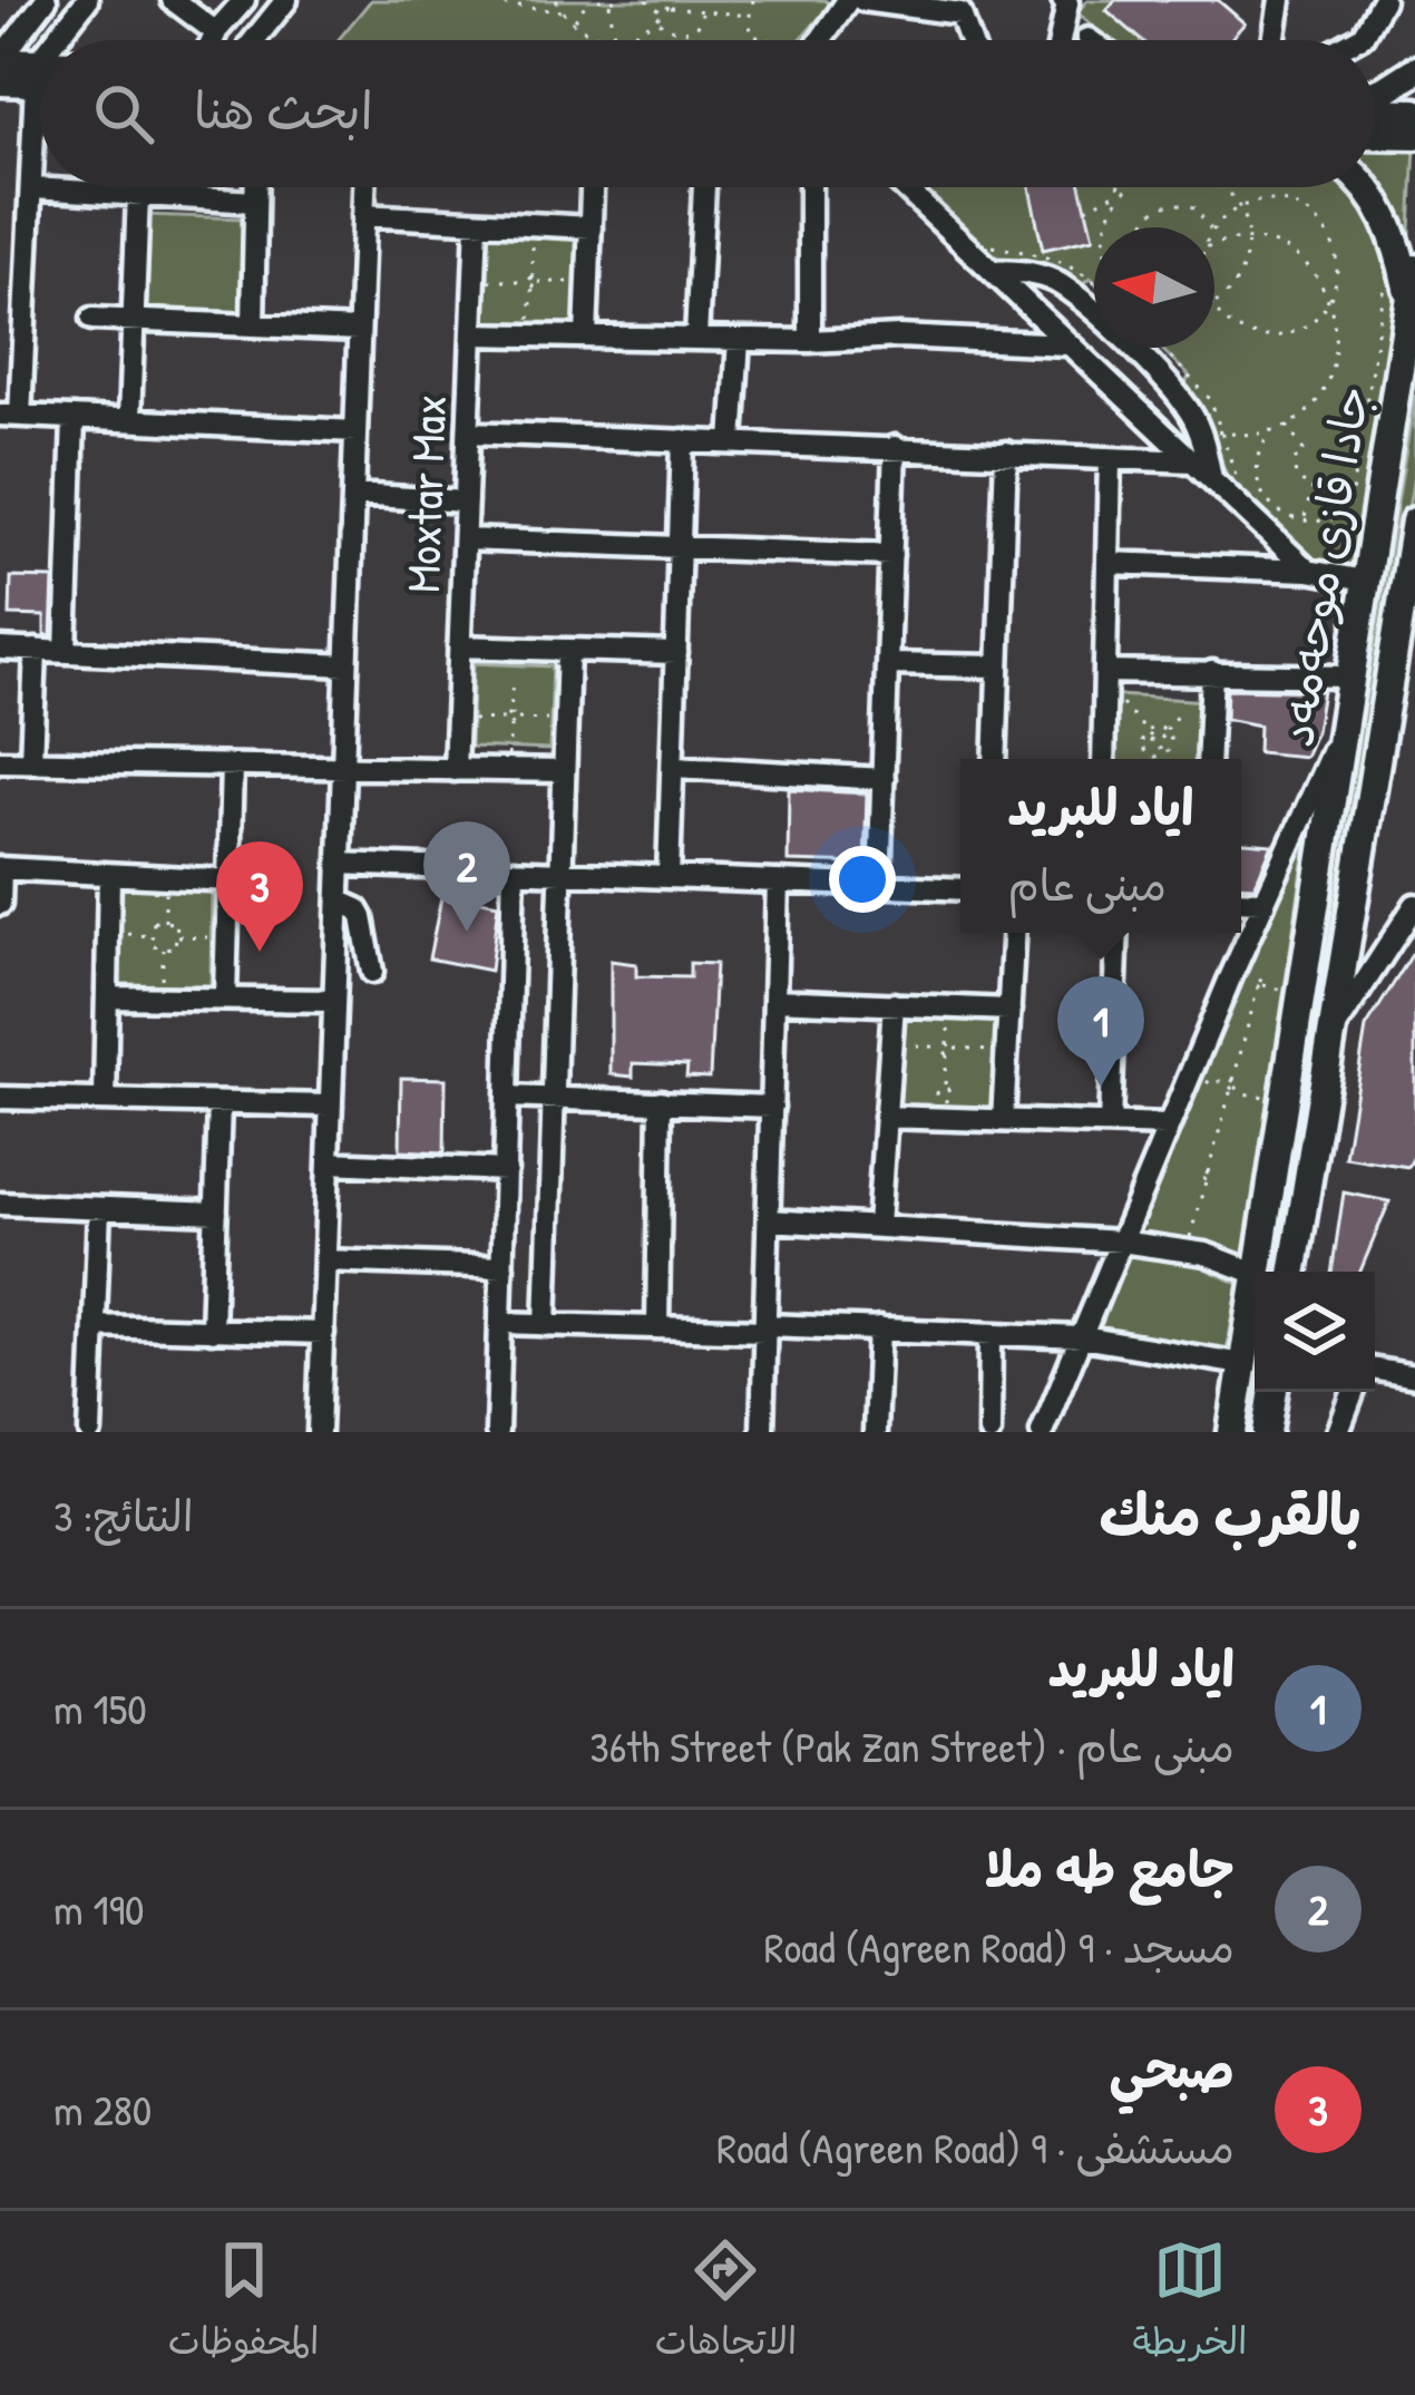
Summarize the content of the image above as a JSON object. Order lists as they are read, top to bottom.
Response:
{
  "streets": {
    "main road": ["جادا قازی موحەمەد"],
    "street": ["Moxtar Max"]
  },
  "north": "left",
  "page": {
    "search": "ابحث هنا",
    "popup": ["اياد للبريد", "مبنى عام"],
    "pins": ["2", "3", "1"],
    "heading": ["بالقرب منك", "النتائج: 3"],
    "list": [
      {
        "mark": "1",
        "name": "اياد للبريد",
        "note": "مبنى عام · 36th Street (Pak Zan Street)",
        "value": "150 m"
      },
      {
        "mark": "2",
        "name": "جامع طه ملا",
        "note": "مسجد · 9 Road (Agreen Road)",
        "value": "190 m"
      },
      {
        "mark": "3",
        "name": "صبحي",
        "note": "مستشفى · 9 Road (Agreen Road)",
        "value": "280 m"
      }
    ],
    "nav": ["الخريطة", "الاتجاهات", "المحفوظات"]
  }
}
